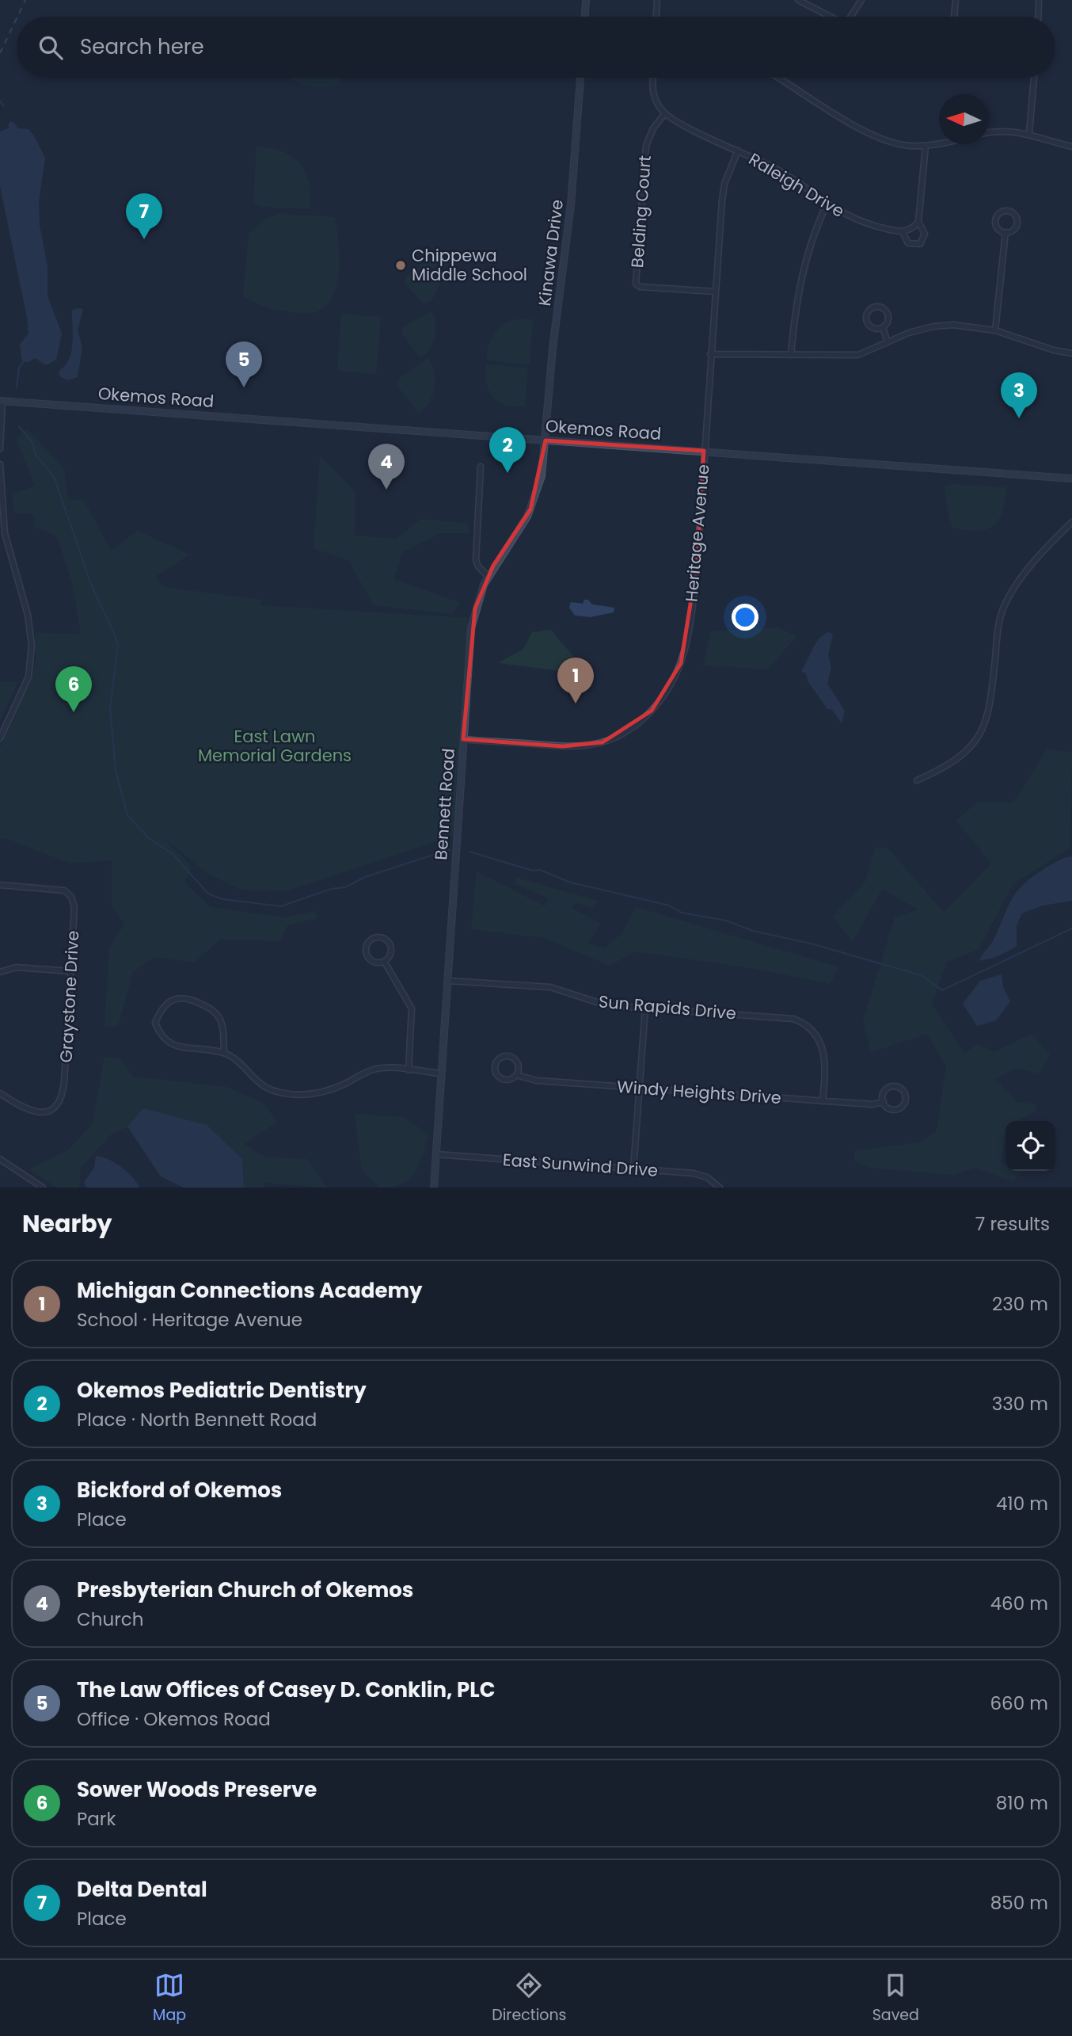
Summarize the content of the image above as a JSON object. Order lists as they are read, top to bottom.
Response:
{
  "streets": {
    "street": [
      "Raleigh Drive",
      "Belding Court",
      "Kinawa Drive",
      "Okemos Road",
      "Heritage Avenue",
      "Bennett Road",
      "Graystone Drive",
      "Sun Rapids Drive",
      "Windy Heights Drive",
      "East Sunwind Drive"
    ]
  },
  "crossings": [
    ["Raleigh Drive", "Belding Court"],
    ["Raleigh Drive", "Heritage Avenue"],
    ["Belding Court", "Heritage Avenue"],
    ["Kinawa Drive", "Okemos Road"],
    ["Kinawa Drive", "Bennett Road"],
    ["Okemos Road", "Heritage Avenue"],
    ["Okemos Road", "Bennett Road"],
    ["Heritage Avenue", "Bennett Road"],
    ["Bennett Road", "Sun Rapids Drive"],
    ["Bennett Road", "East Sunwind Drive"],
    ["Sun Rapids Drive", "Windy Heights Drive"]
  ],
  "parks": ["East Lawn Memorial Gardens"],
  "places": ["Chippewa Middle School"],
  "north": "left",
  "page": {
    "search": "Search here",
    "pins": [
      "7",
      "5",
      "3",
      "2",
      "4",
      "1",
      "6"
    ],
    "heading": ["Nearby", "7 results"],
    "list": [
      {
        "mark": "1",
        "name": "Michigan Connections Academy",
        "note": "School · Heritage Avenue",
        "value": "230 m"
      },
      {
        "mark": "2",
        "name": "Okemos Pediatric Dentistry",
        "note": "Place · North Bennett Road",
        "value": "330 m"
      },
      {
        "mark": "3",
        "name": "Bickford of Okemos",
        "note": "Place",
        "value": "410 m"
      },
      {
        "mark": "4",
        "name": "Presbyterian Church of Okemos",
        "note": "Church",
        "value": "460 m"
      },
      {
        "mark": "5",
        "name": "The Law Offices of Casey D. Conklin, PLC",
        "note": "Office · Okemos Road",
        "value": "660 m"
      },
      {
        "mark": "6",
        "name": "Sower Woods Preserve",
        "note": "Park",
        "value": "810 m"
      },
      {
        "mark": "7",
        "name": "Delta Dental",
        "note": "Place",
        "value": "850 m"
      }
    ],
    "nav": ["Map", "Directions", "Saved"]
  }
}
